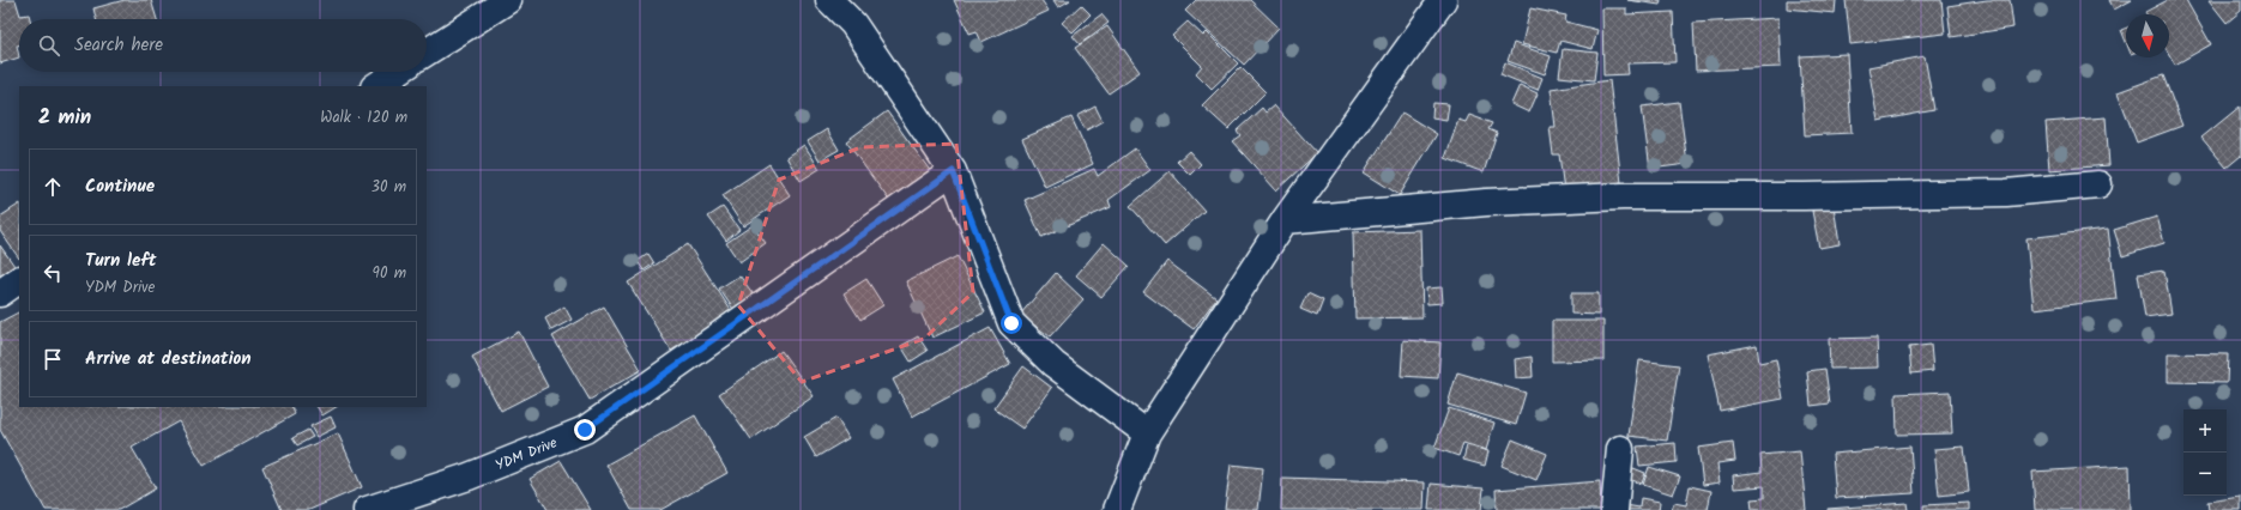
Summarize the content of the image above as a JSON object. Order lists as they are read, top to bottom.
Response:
{
  "streets": {
    "street": ["YDM Drive"]
  },
  "north": "bottom",
  "page": {
    "search": "Search here",
    "heading": ["2 min", "Walk · 120 m"],
    "list": [
      ["Continue", "30 m"],
      ["Turn left", "YDM Drive", "90 m"],
      "Arrive at destination"
    ],
    "map_buttons": ["+", "−"]
  }
}
